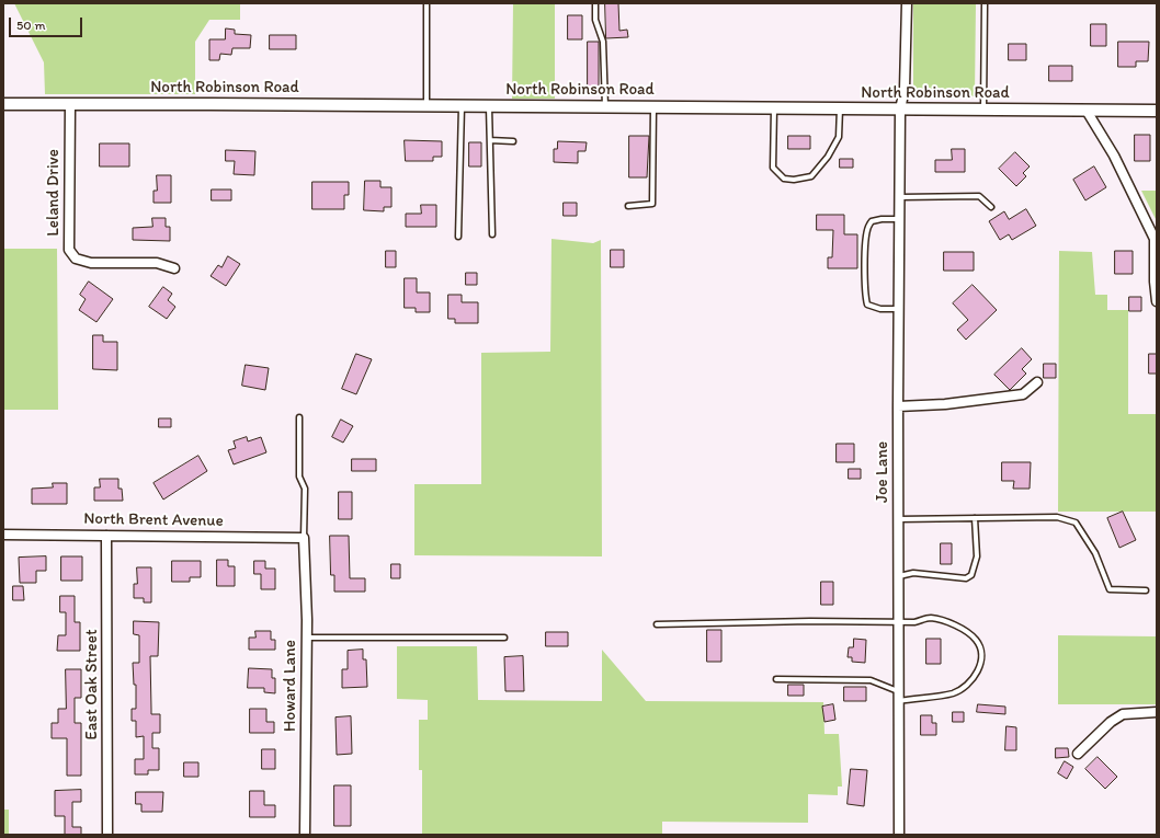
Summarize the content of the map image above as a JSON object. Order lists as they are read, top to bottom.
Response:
{
  "streets": {
    "street": [
      "North Robinson Road",
      "Leland Drive",
      "Joe Lane",
      "North Brent Avenue",
      "East Oak Street",
      "Howard Lane"
    ]
  },
  "crossings": [
    ["North Robinson Road", "Leland Drive"],
    ["North Robinson Road", "Joe Lane"],
    ["North Brent Avenue", "East Oak Street"],
    ["North Brent Avenue", "Howard Lane"]
  ],
  "scale_bar": "50 m"
}
